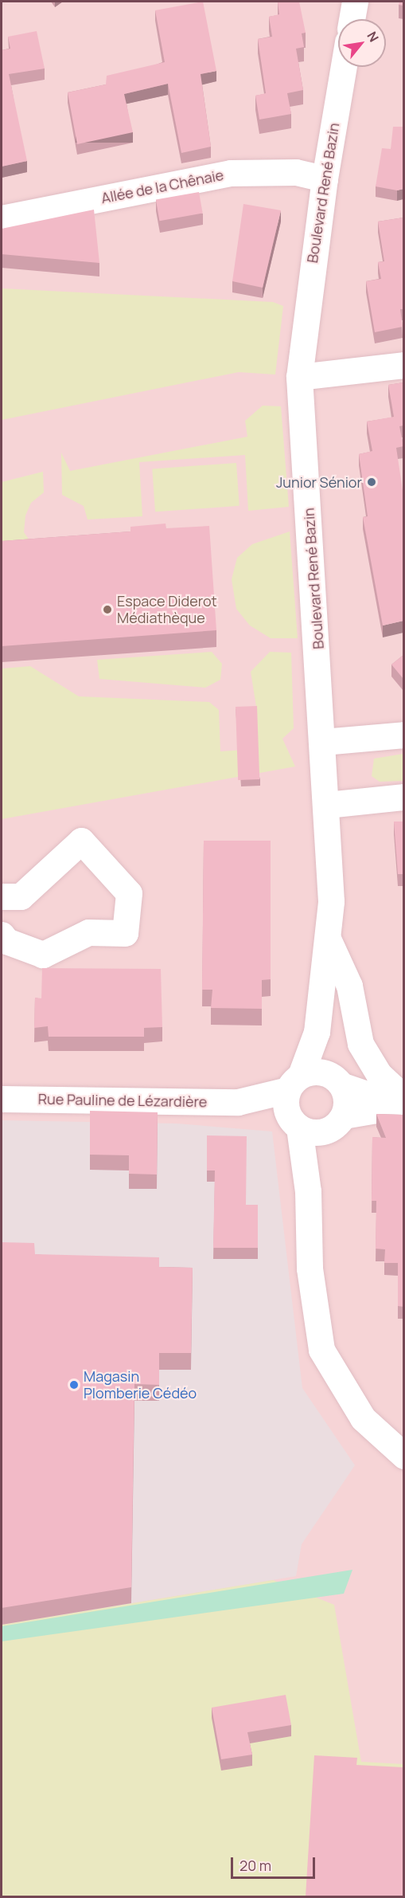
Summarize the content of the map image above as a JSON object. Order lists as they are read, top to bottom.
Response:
{
  "streets": {
    "main road": ["Allée de la Chênaie", "Boulevard René Bazin", "Rue Pauline de Lézardière"]
  },
  "crossings": [
    ["Allée de la Chênaie", "Boulevard René Bazin"],
    ["Boulevard René Bazin", "Rue Pauline de Lézardière"]
  ],
  "places": ["Junior Sénior", "Espace Diderot Médiathèque", "Magasin Plomberie Cédéo"],
  "scale_bar": "20 m",
  "north": "top right"
}
